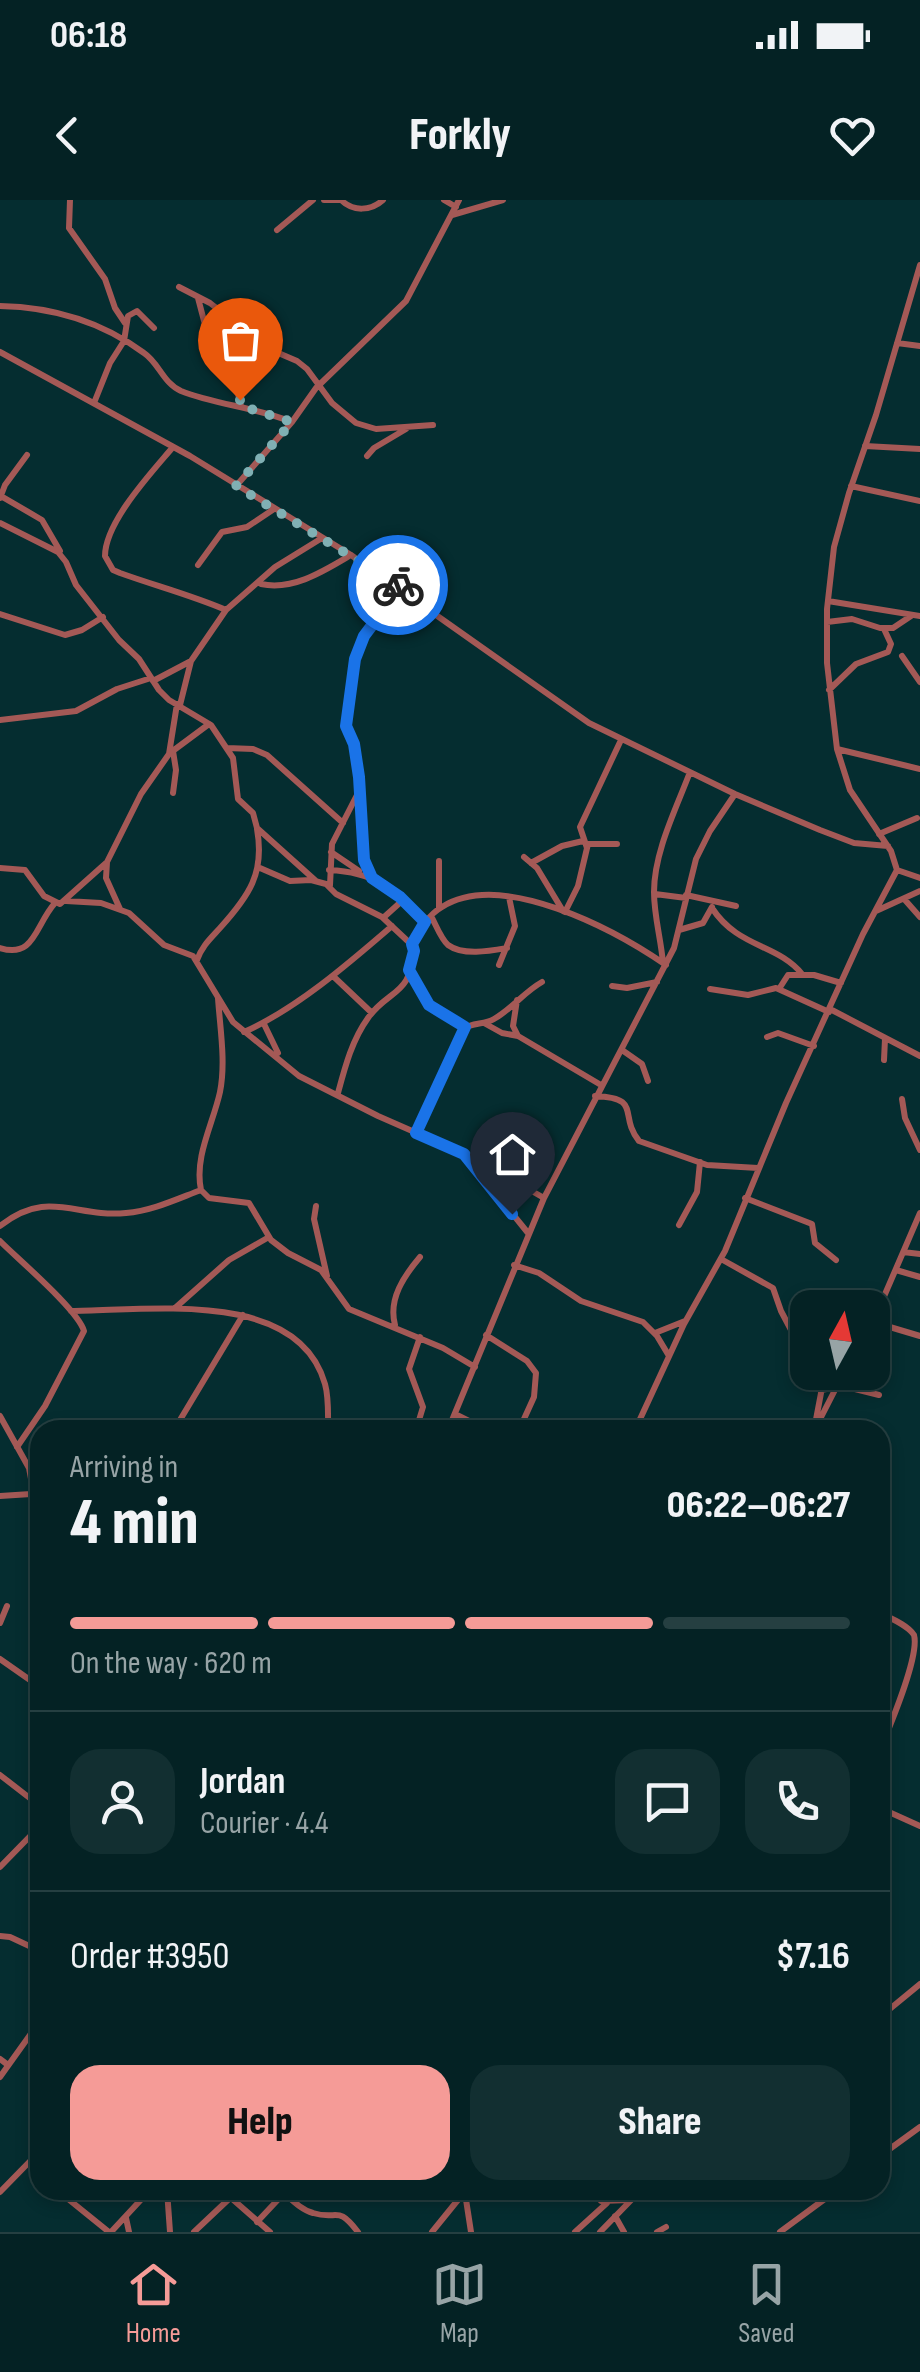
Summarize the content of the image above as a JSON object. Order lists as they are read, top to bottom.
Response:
{
  "north": "top",
  "page": {
    "status": "06:18",
    "header": "Forkly",
    "heading": ["4 min", "Arriving in", "06:22–06:27"],
    "panel": [
      "Jordan",
      "Courier · 4.4",
      "Order #3950",
      "$7.16"
    ],
    "bar": "On the way · 620 m",
    "buttons": ["Help", "Share"],
    "tabs": ["Home", "Map", "Saved"]
  }
}
